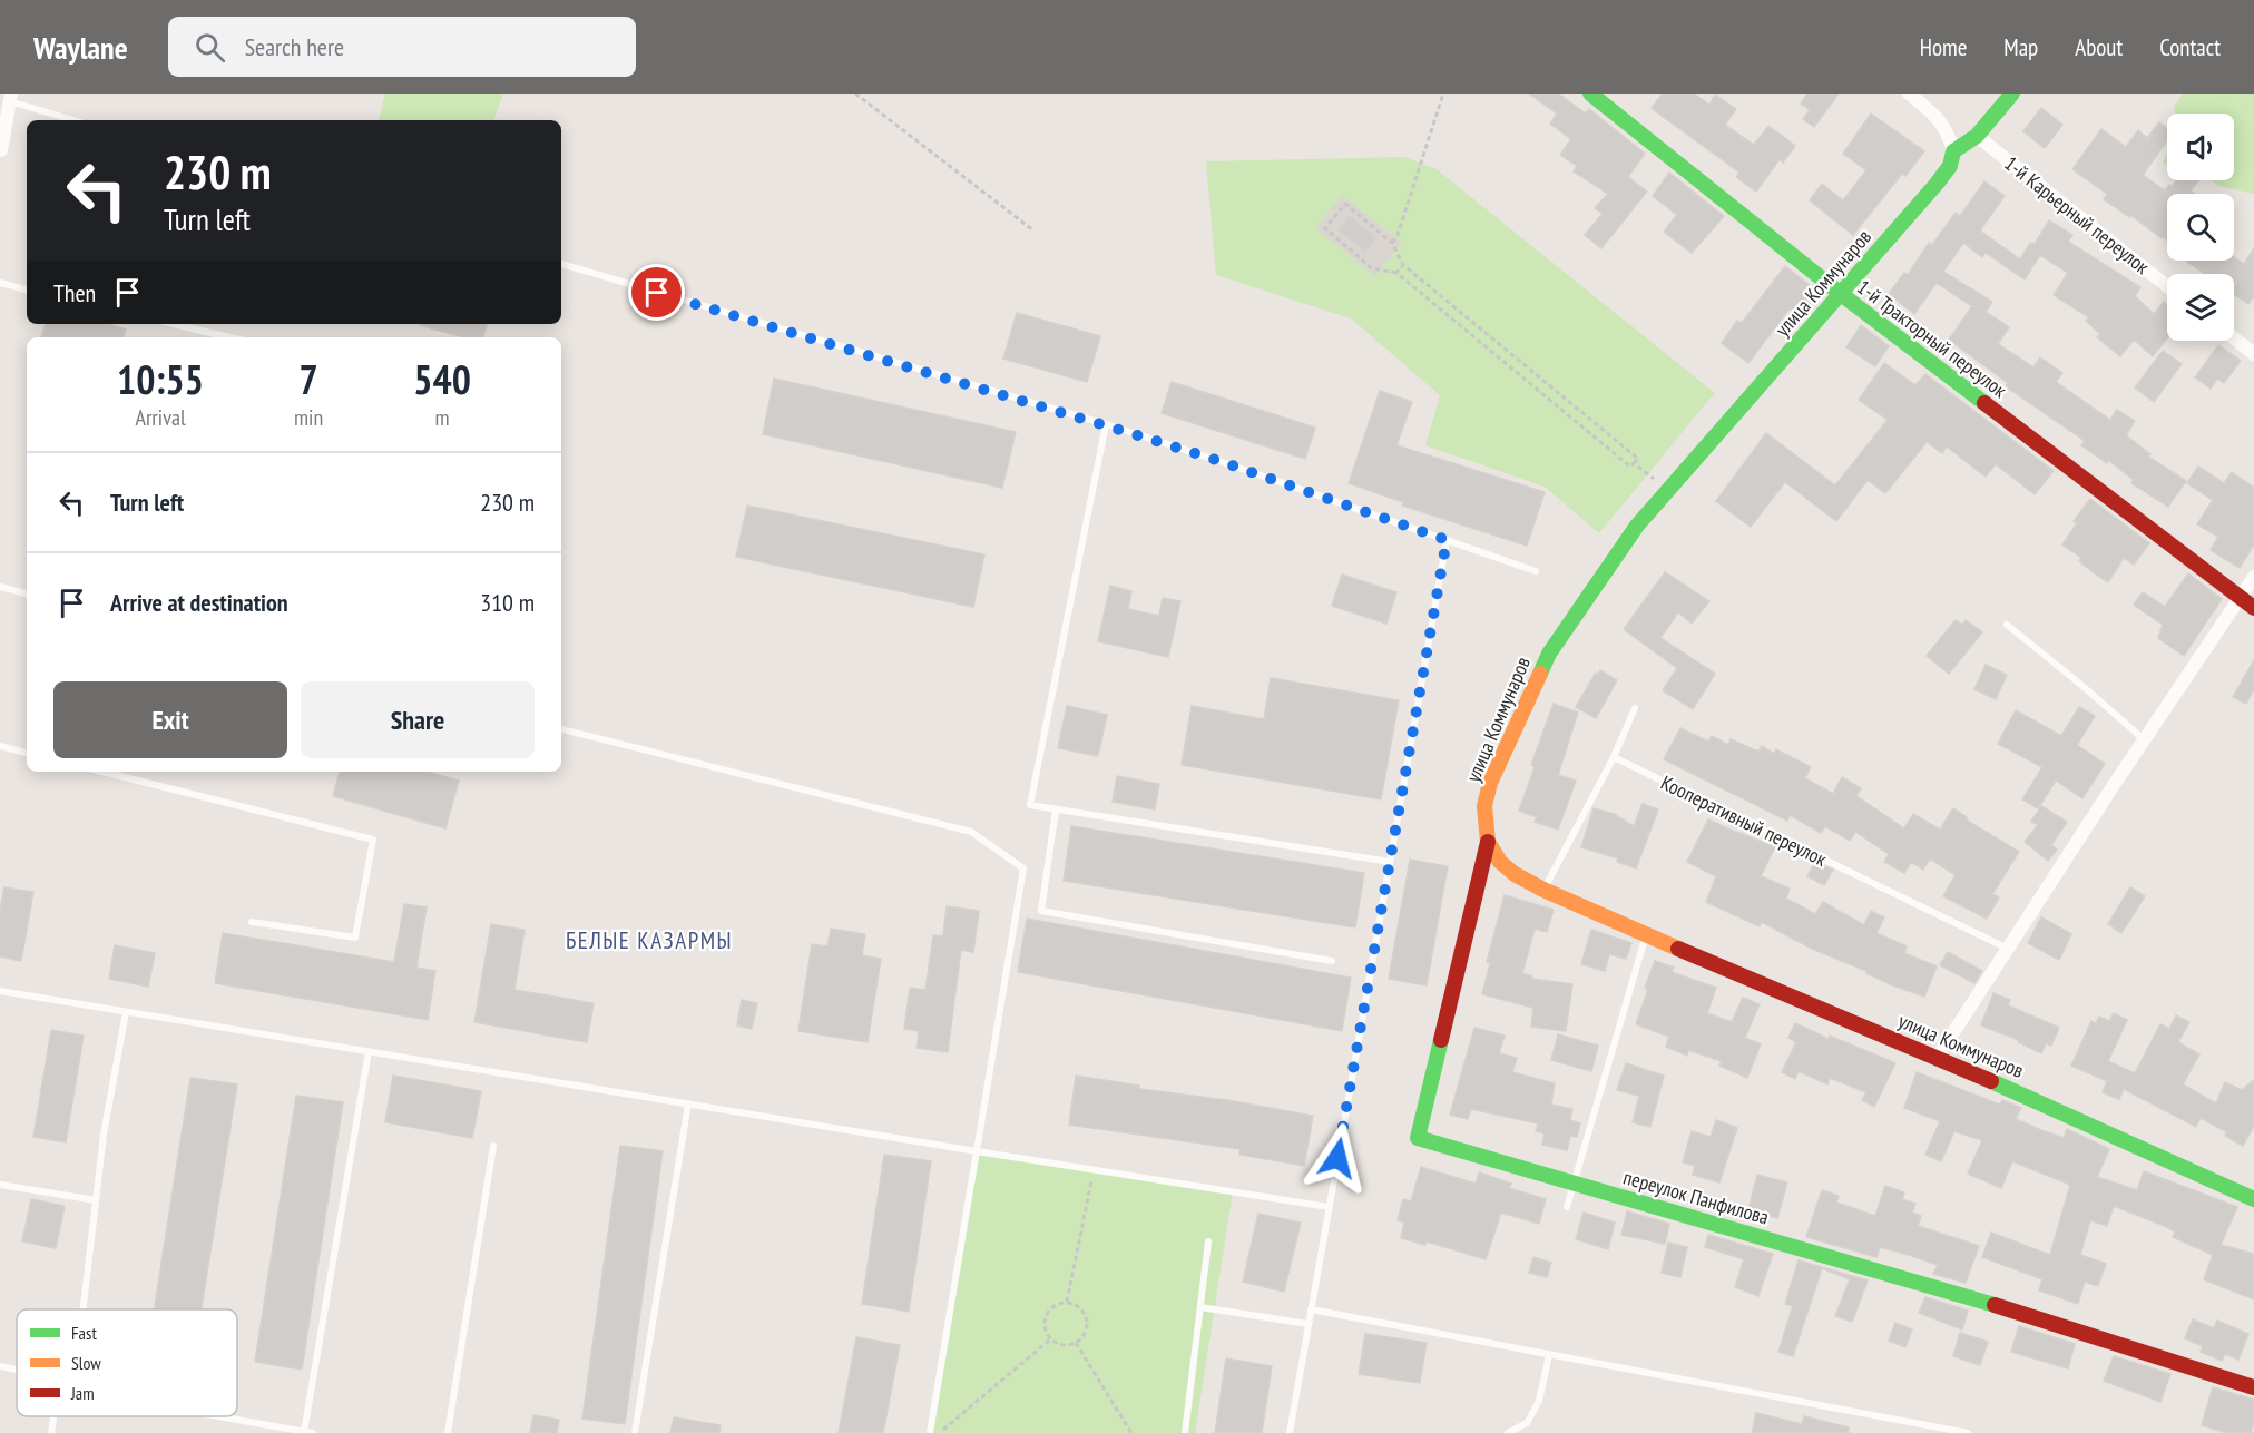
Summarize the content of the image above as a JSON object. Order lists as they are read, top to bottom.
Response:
{
  "streets": {
    "street": [
      "1-й Карьерный переулок",
      "улица Коммунаров",
      "1-й Тракторный переулок",
      "переулок Панфилова"
    ],
    "lane": ["Кооперативный переулок"]
  },
  "crossings": [
    ["улица Коммунаров", "1-й Тракторный переулок"],
    ["улица Коммунаров", "переулок Панфилова"]
  ],
  "districts": ["БЕЛЫЕ КАЗАРМЫ"],
  "legend": ["Fast", "Slow", "Jam"],
  "page": {
    "header": "Waylane",
    "search": "Search here",
    "nav": [
      "Home",
      "Map",
      "About",
      "Contact"
    ],
    "turn": ["230 m", "Turn left"],
    "then": "Then",
    "eta": [
      "10:55",
      "Arrival",
      "7",
      "min",
      "540",
      "m"
    ],
    "list": [
      {
        "name": "Turn left",
        "value": "230 m"
      },
      {
        "name": "Arrive at destination",
        "value": "310 m"
      }
    ],
    "buttons": ["Exit", "Share"]
  }
}
